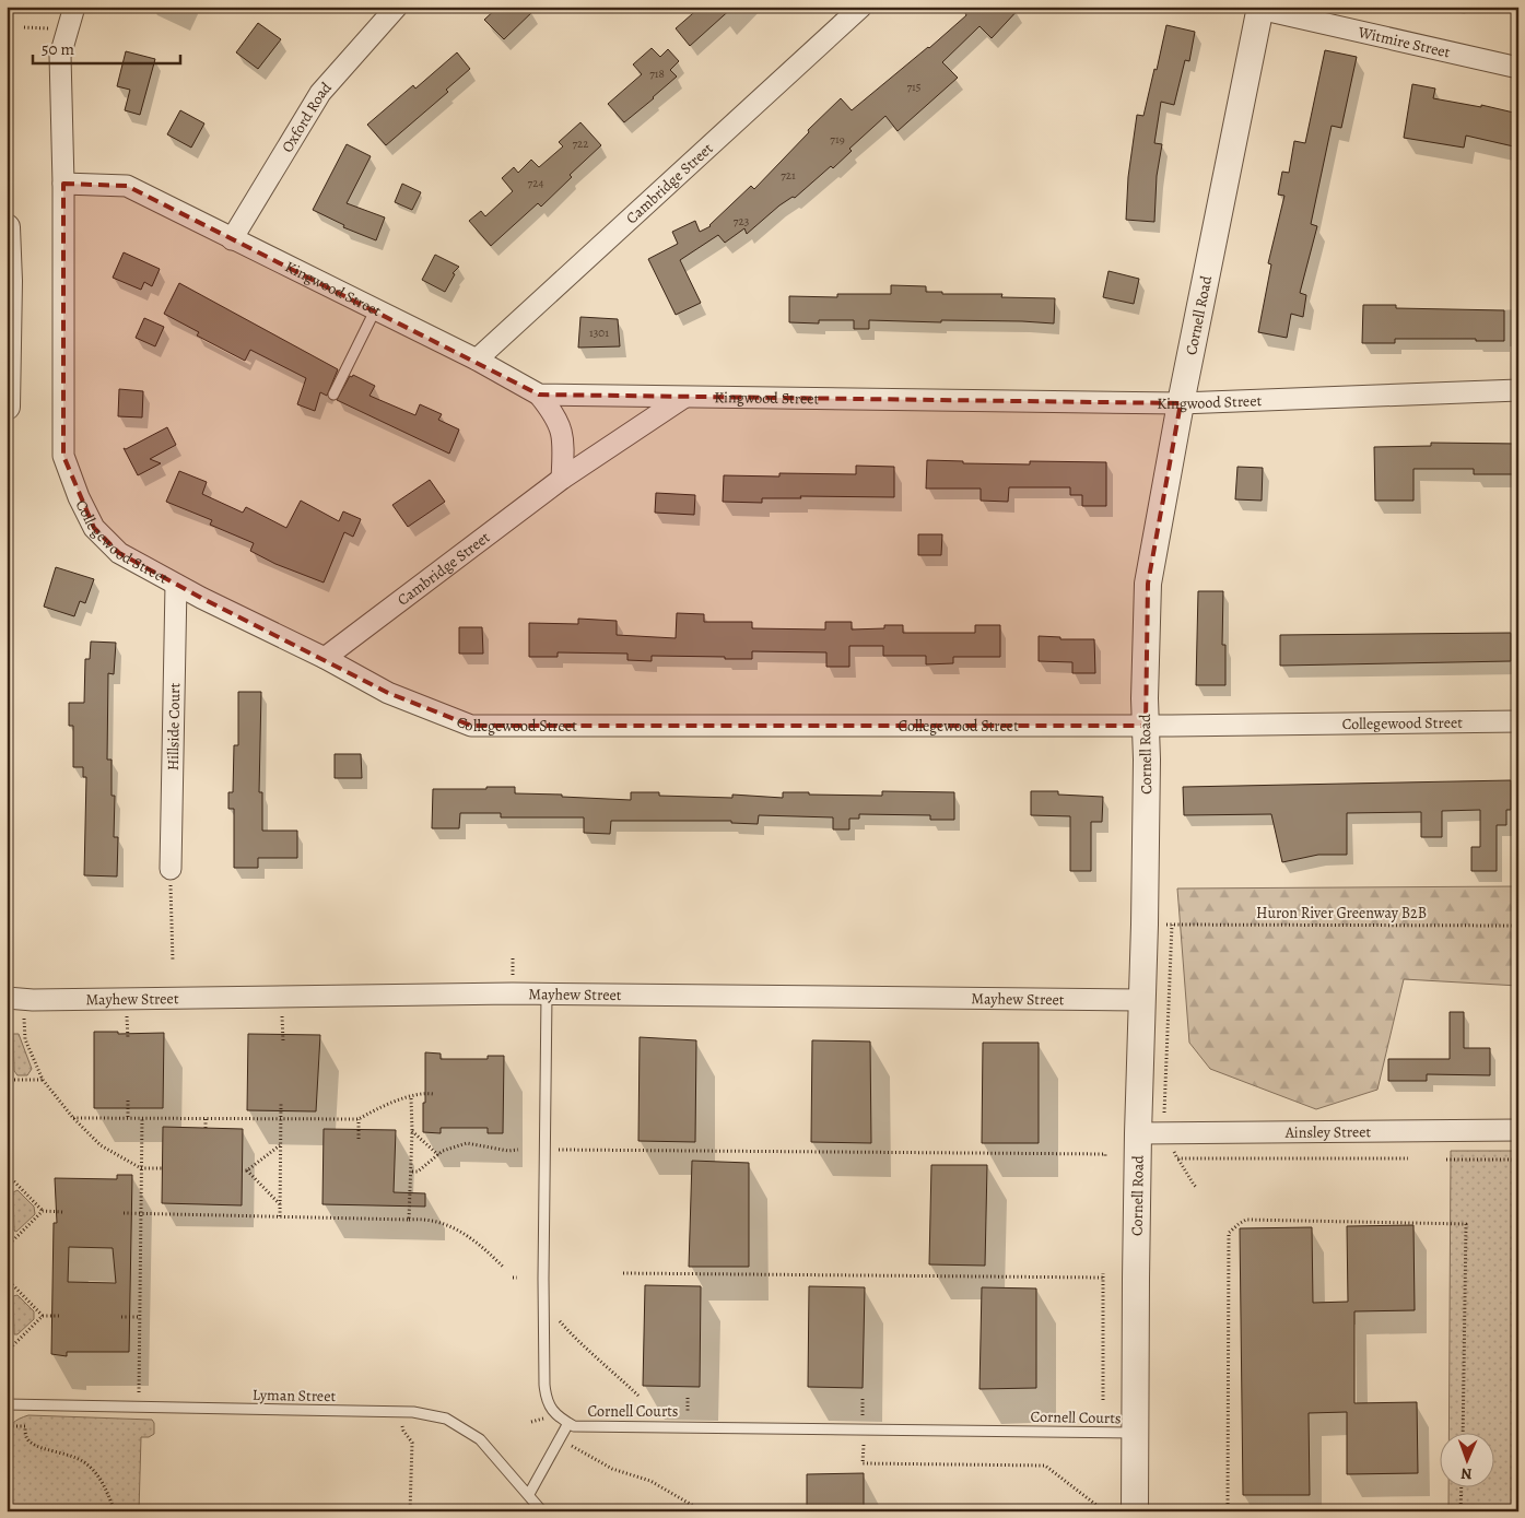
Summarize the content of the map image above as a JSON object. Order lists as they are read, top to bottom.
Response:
{
  "streets": {
    "street": [
      "Witmire Street",
      "Oxford Road",
      "Cambridge Street",
      "Kingwood Street",
      "Cornell Road",
      "Collegewood Street",
      "Hillside Court",
      "Mayhew Street",
      "Ainsley Street"
    ],
    "lane": ["Lyman Street", "Cornell Courts"],
    "path": ["Huron River Greenway B2B"]
  },
  "crossings": [
    ["Witmire Street", "Cornell Road"],
    ["Oxford Road", "Kingwood Street"],
    ["Cambridge Street", "Kingwood Street"],
    ["Cambridge Street", "Collegewood Street"],
    ["Kingwood Street", "Cornell Road"],
    ["Kingwood Street", "Collegewood Street"],
    ["Cornell Road", "Collegewood Street"],
    ["Cornell Road", "Mayhew Street"],
    ["Cornell Road", "Ainsley Street"],
    ["Cornell Road", "Cornell Courts"],
    ["Collegewood Street", "Hillside Court"],
    ["Mayhew Street", "Cornell Courts"]
  ],
  "house_numbers": [
    "718",
    "715",
    "719",
    "722",
    "721",
    "724",
    "723",
    "1301"
  ],
  "scale_bar": "50 m",
  "north": "bottom"
}
